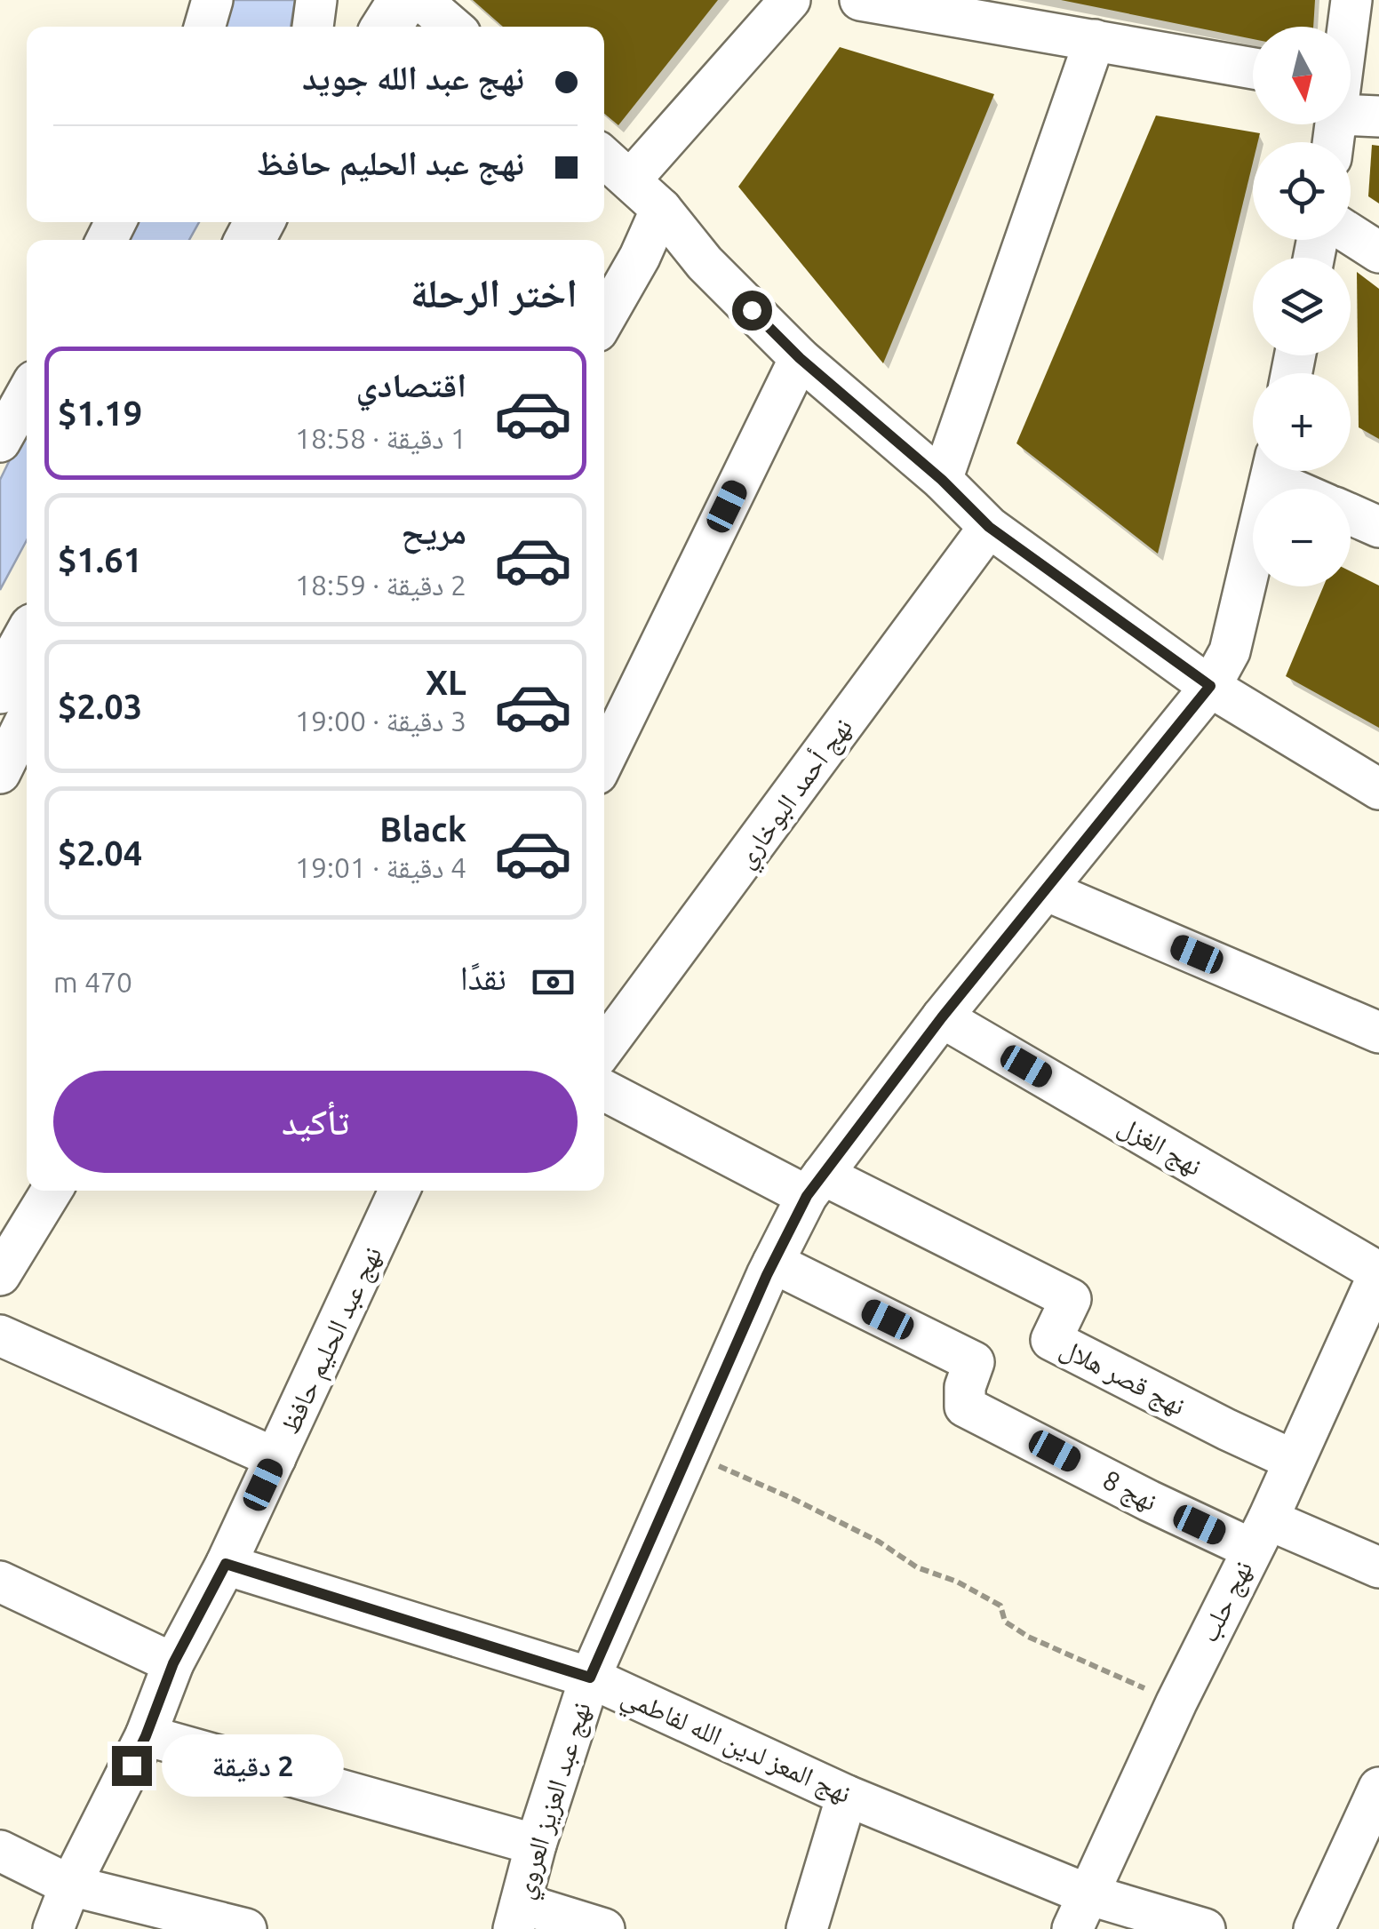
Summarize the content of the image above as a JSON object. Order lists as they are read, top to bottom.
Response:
{
  "streets": {
    "street": [
      "نهج أحمد البوخاري",
      "نهج الغزل",
      "نهج عبد الحليم حافظ",
      "نهج قصر هلال",
      "نهج 8",
      "نهج حلب",
      "نهج المعز لدين الله لفاطمي",
      "نهج عبد العزيز العروي"
    ]
  },
  "crossings": [
    ["نهج الغزل", "نهج حلب"],
    ["نهج الغزل", "نهج عبد العزيز العروي"],
    ["نهج عبد الحليم حافظ", "نهج المعز لدين الله لفاطمي"],
    ["نهج قصر هلال", "نهج حلب"],
    ["نهج قصر هلال", "نهج عبد العزيز العروي"],
    ["نهج 8", "نهج حلب"],
    ["نهج 8", "نهج عبد العزيز العروي"],
    ["نهج حلب", "نهج المعز لدين الله لفاطمي"],
    ["نهج المعز لدين الله لفاطمي", "نهج عبد العزيز العروي"]
  ],
  "north": "bottom",
  "page": {
    "map_buttons": ["+", "−"],
    "banner": ["نهج عبد الله جويد", "نهج عبد الحليم حافظ"],
    "heading": "اختر الرحلة",
    "list": [
      {
        "name": "اقتصادي",
        "note": "1 دقيقة · 18:58",
        "value": "$1.19"
      },
      {
        "name": "مريح",
        "note": "2 دقيقة · 18:59",
        "value": "$1.61"
      },
      {
        "name": "XL",
        "note": "3 دقيقة · 19:00",
        "value": "$2.03"
      },
      {
        "name": "Black",
        "note": "4 دقيقة · 19:01",
        "value": "$2.04"
      }
    ],
    "pay": ["نقدًا", "470 m"],
    "buttons": "تأكيد",
    "bubble": "2 دقيقة"
  }
}
